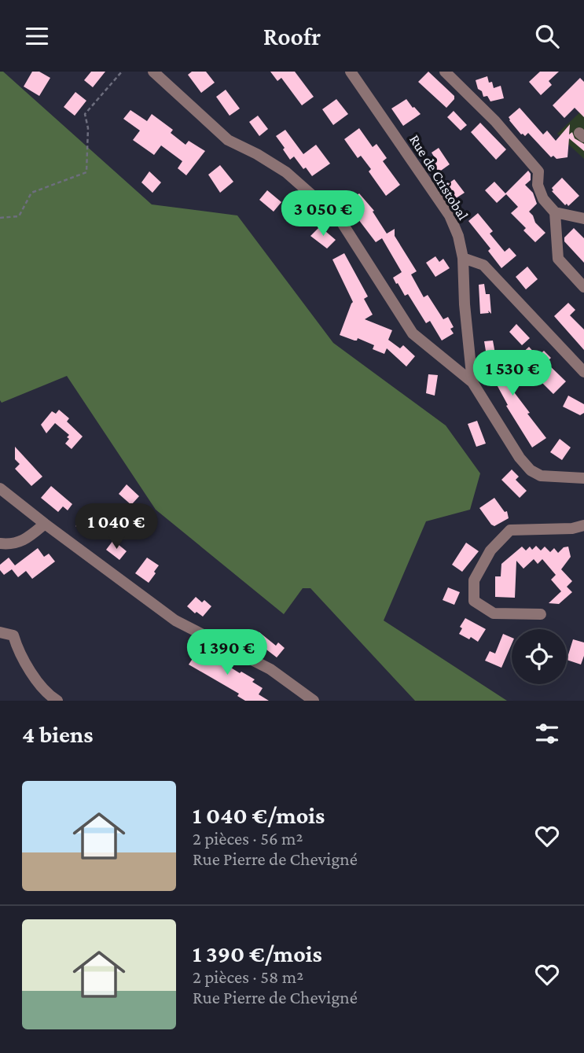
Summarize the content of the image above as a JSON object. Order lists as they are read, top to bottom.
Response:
{
  "streets": {
    "street": ["Rue de Cristobal"]
  },
  "page": {
    "header": "Roofr",
    "price": [
      "3 050 €",
      "1 530 €",
      "1 040 €",
      "1 390 €"
    ],
    "heading": "4 biens",
    "list": [
      {
        "name": "1 040 €/mois",
        "note": "2 pièces · 56 m² · Rue Pierre de Chevigné"
      },
      {
        "name": "1 390 €/mois",
        "note": "2 pièces · 58 m² · Rue Pierre de Chevigné"
      }
    ]
  }
}
